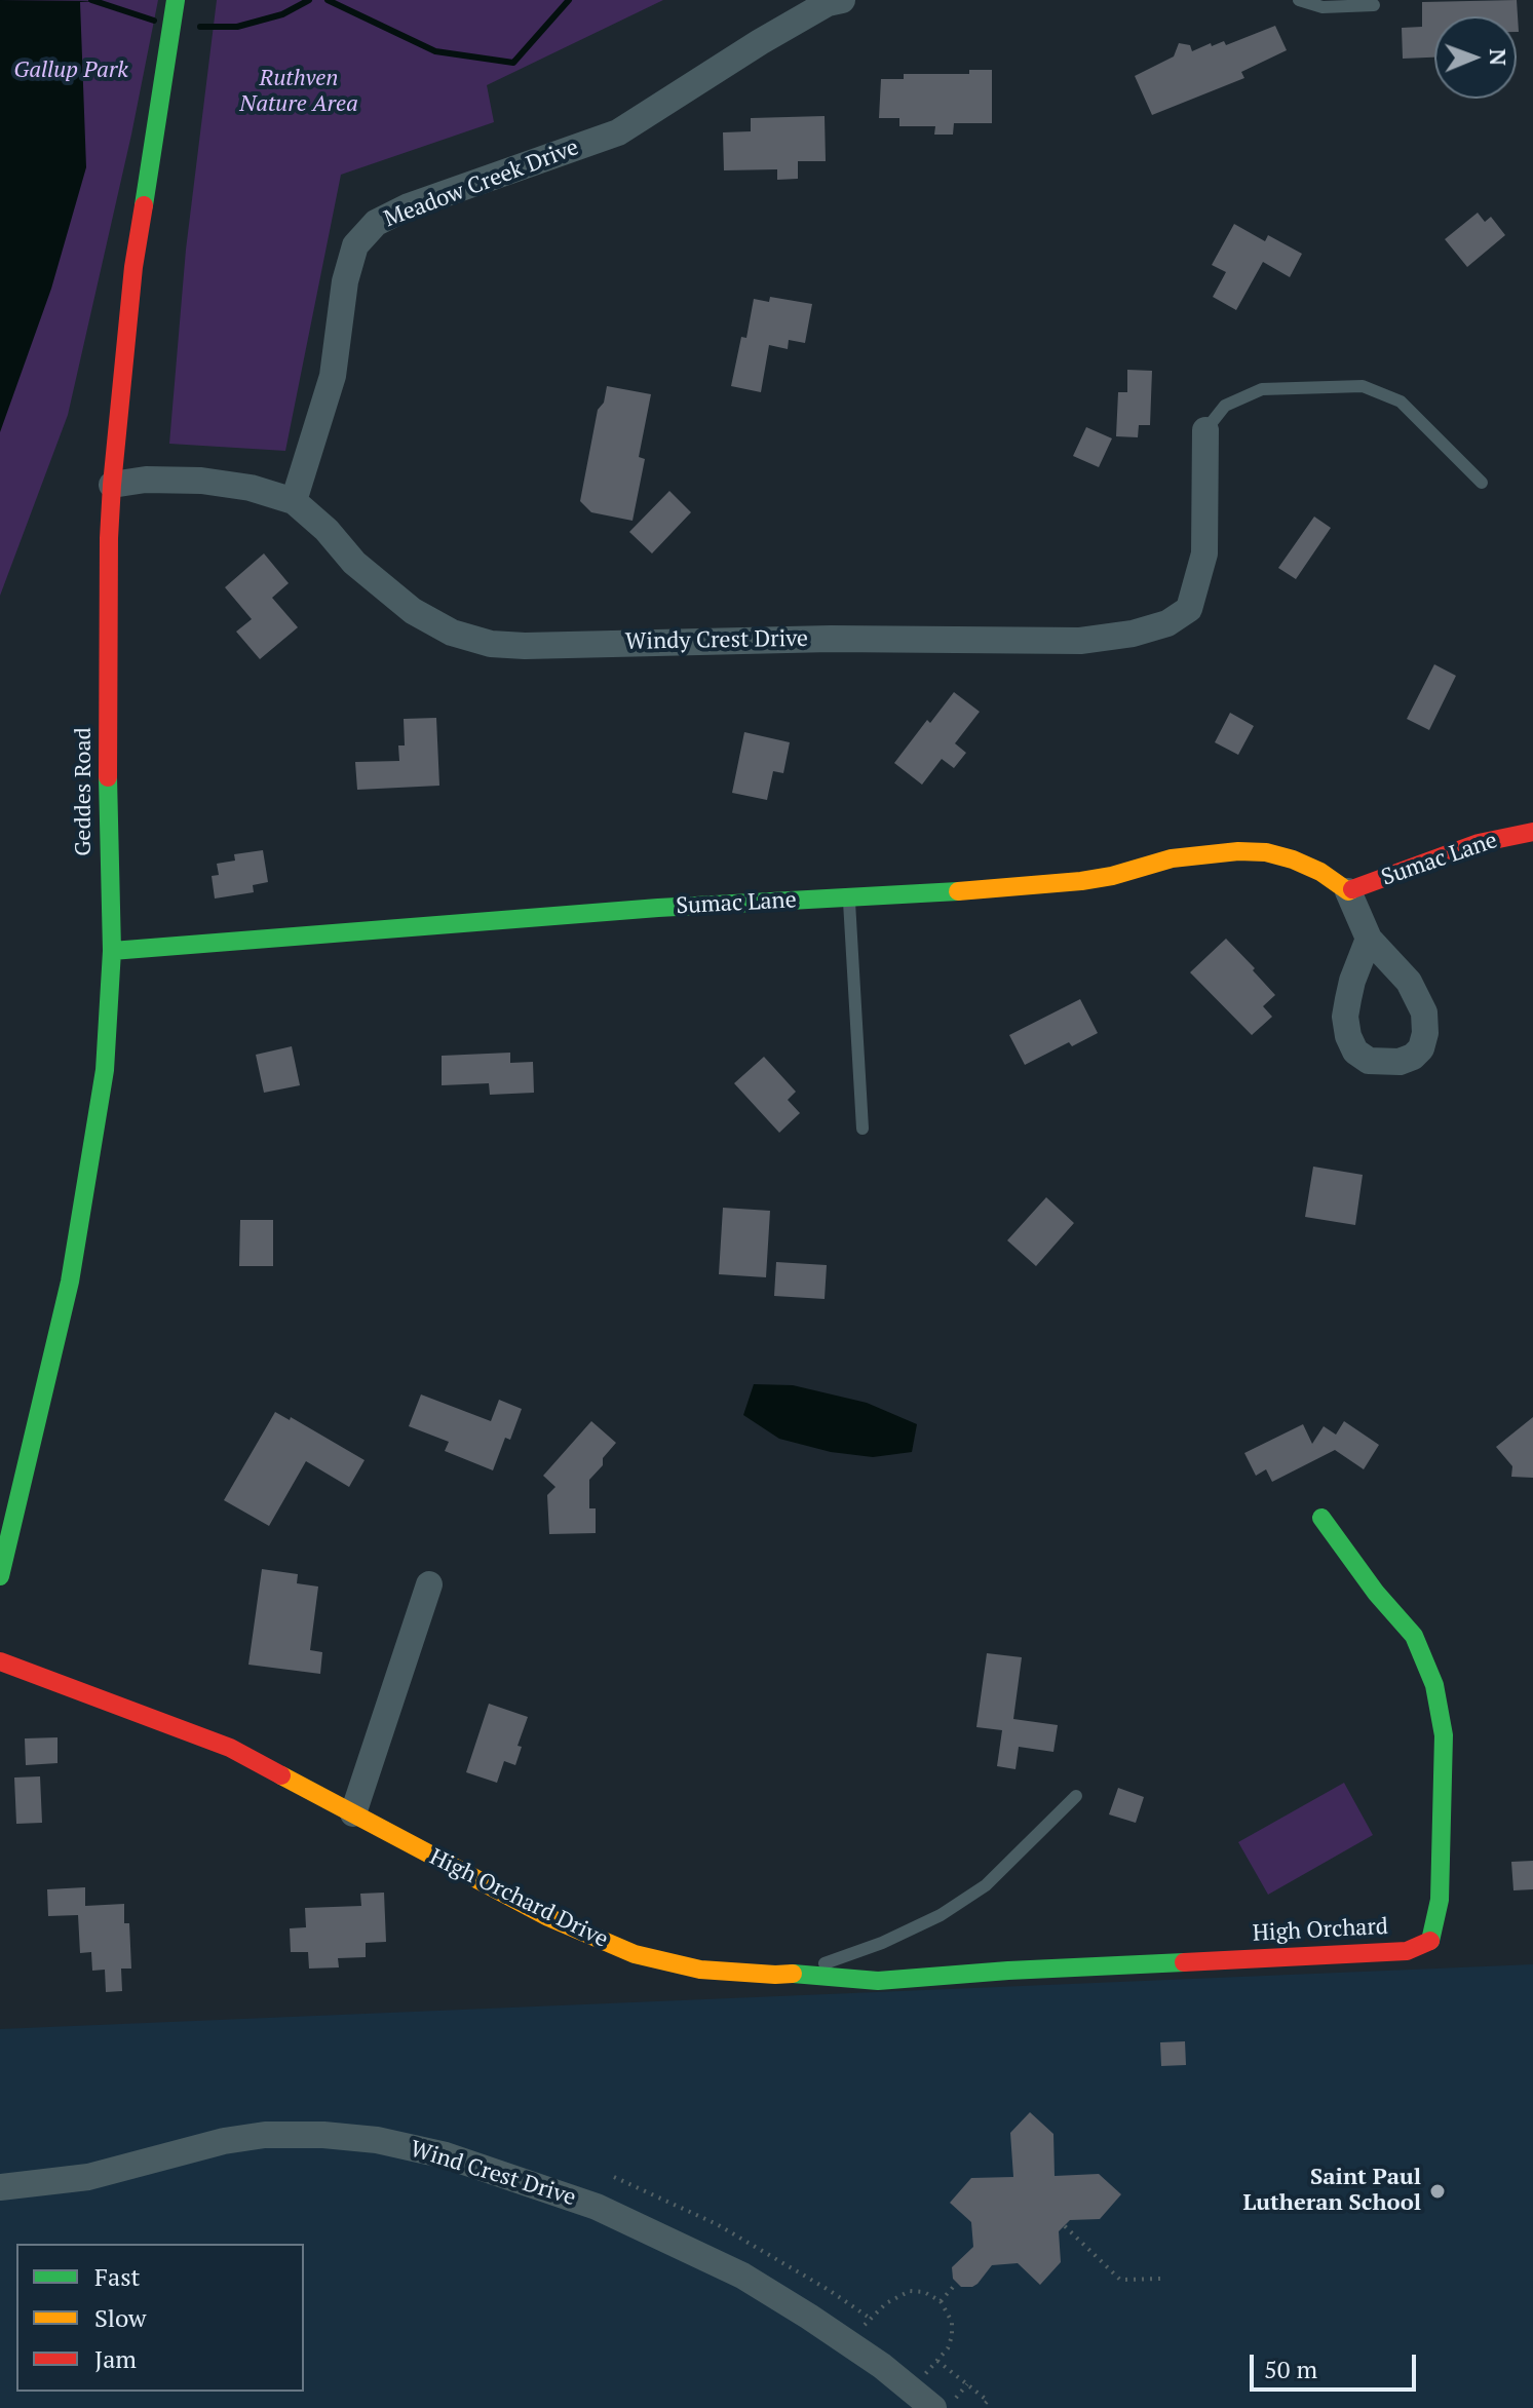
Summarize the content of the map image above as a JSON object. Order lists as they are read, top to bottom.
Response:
{
  "streets": {
    "street": [
      "Meadow Creek Drive",
      "Windy Crest Drive",
      "Geddes Road",
      "Sumac Lane",
      "High Orchard Drive",
      "High Orchard",
      "Wind Crest Drive"
    ]
  },
  "crossings": [
    ["Meadow Creek Drive", "Windy Crest Drive"],
    ["Windy Crest Drive", "Geddes Road"],
    ["Geddes Road", "Sumac Lane"],
    ["High Orchard Drive", "High Orchard"]
  ],
  "parks": ["Gallup Park", "Ruthven Nature Area"],
  "places": ["Saint Paul Lutheran School"],
  "legend": ["Fast", "Slow", "Jam"],
  "scale_bar": "50 m",
  "north": "right"
}
